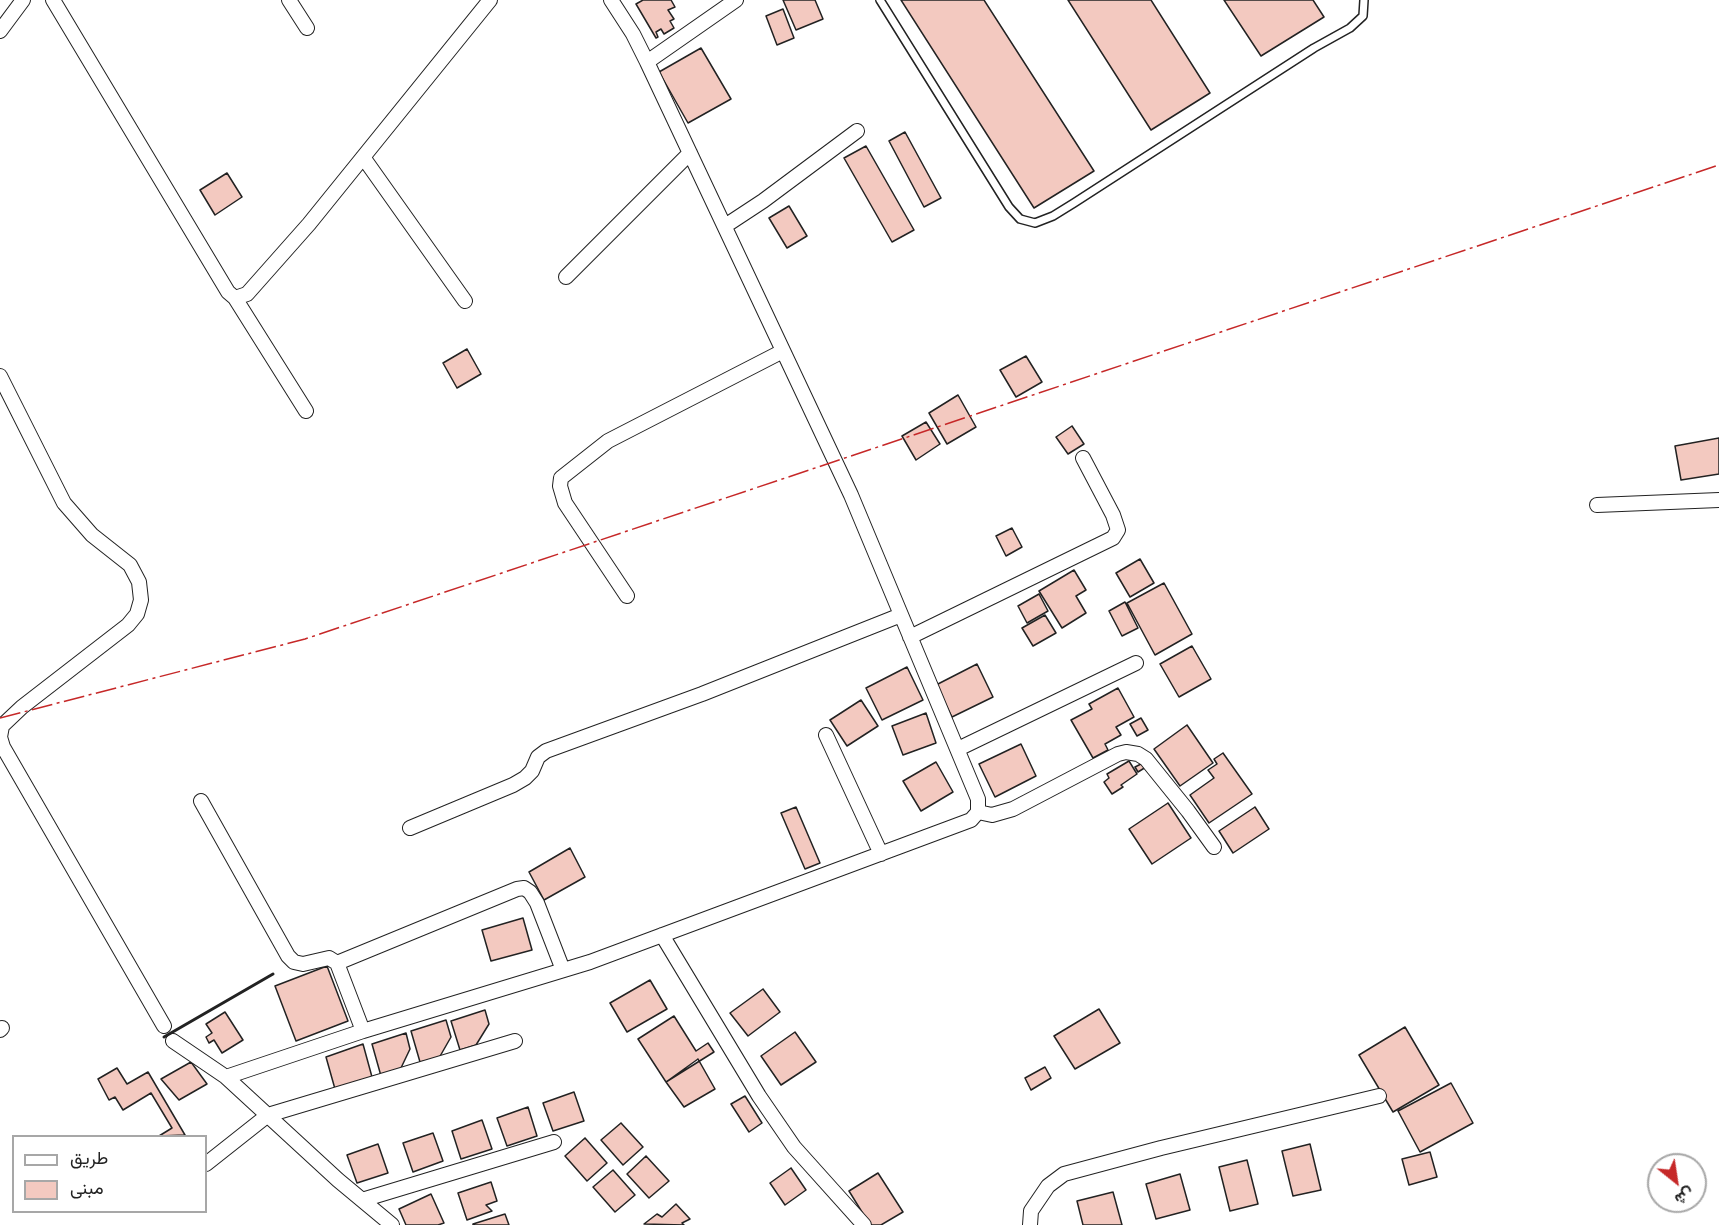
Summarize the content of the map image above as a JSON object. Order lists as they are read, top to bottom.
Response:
{
  "legend": ["طريق", "مبنى"],
  "north": "bottom right"
}
